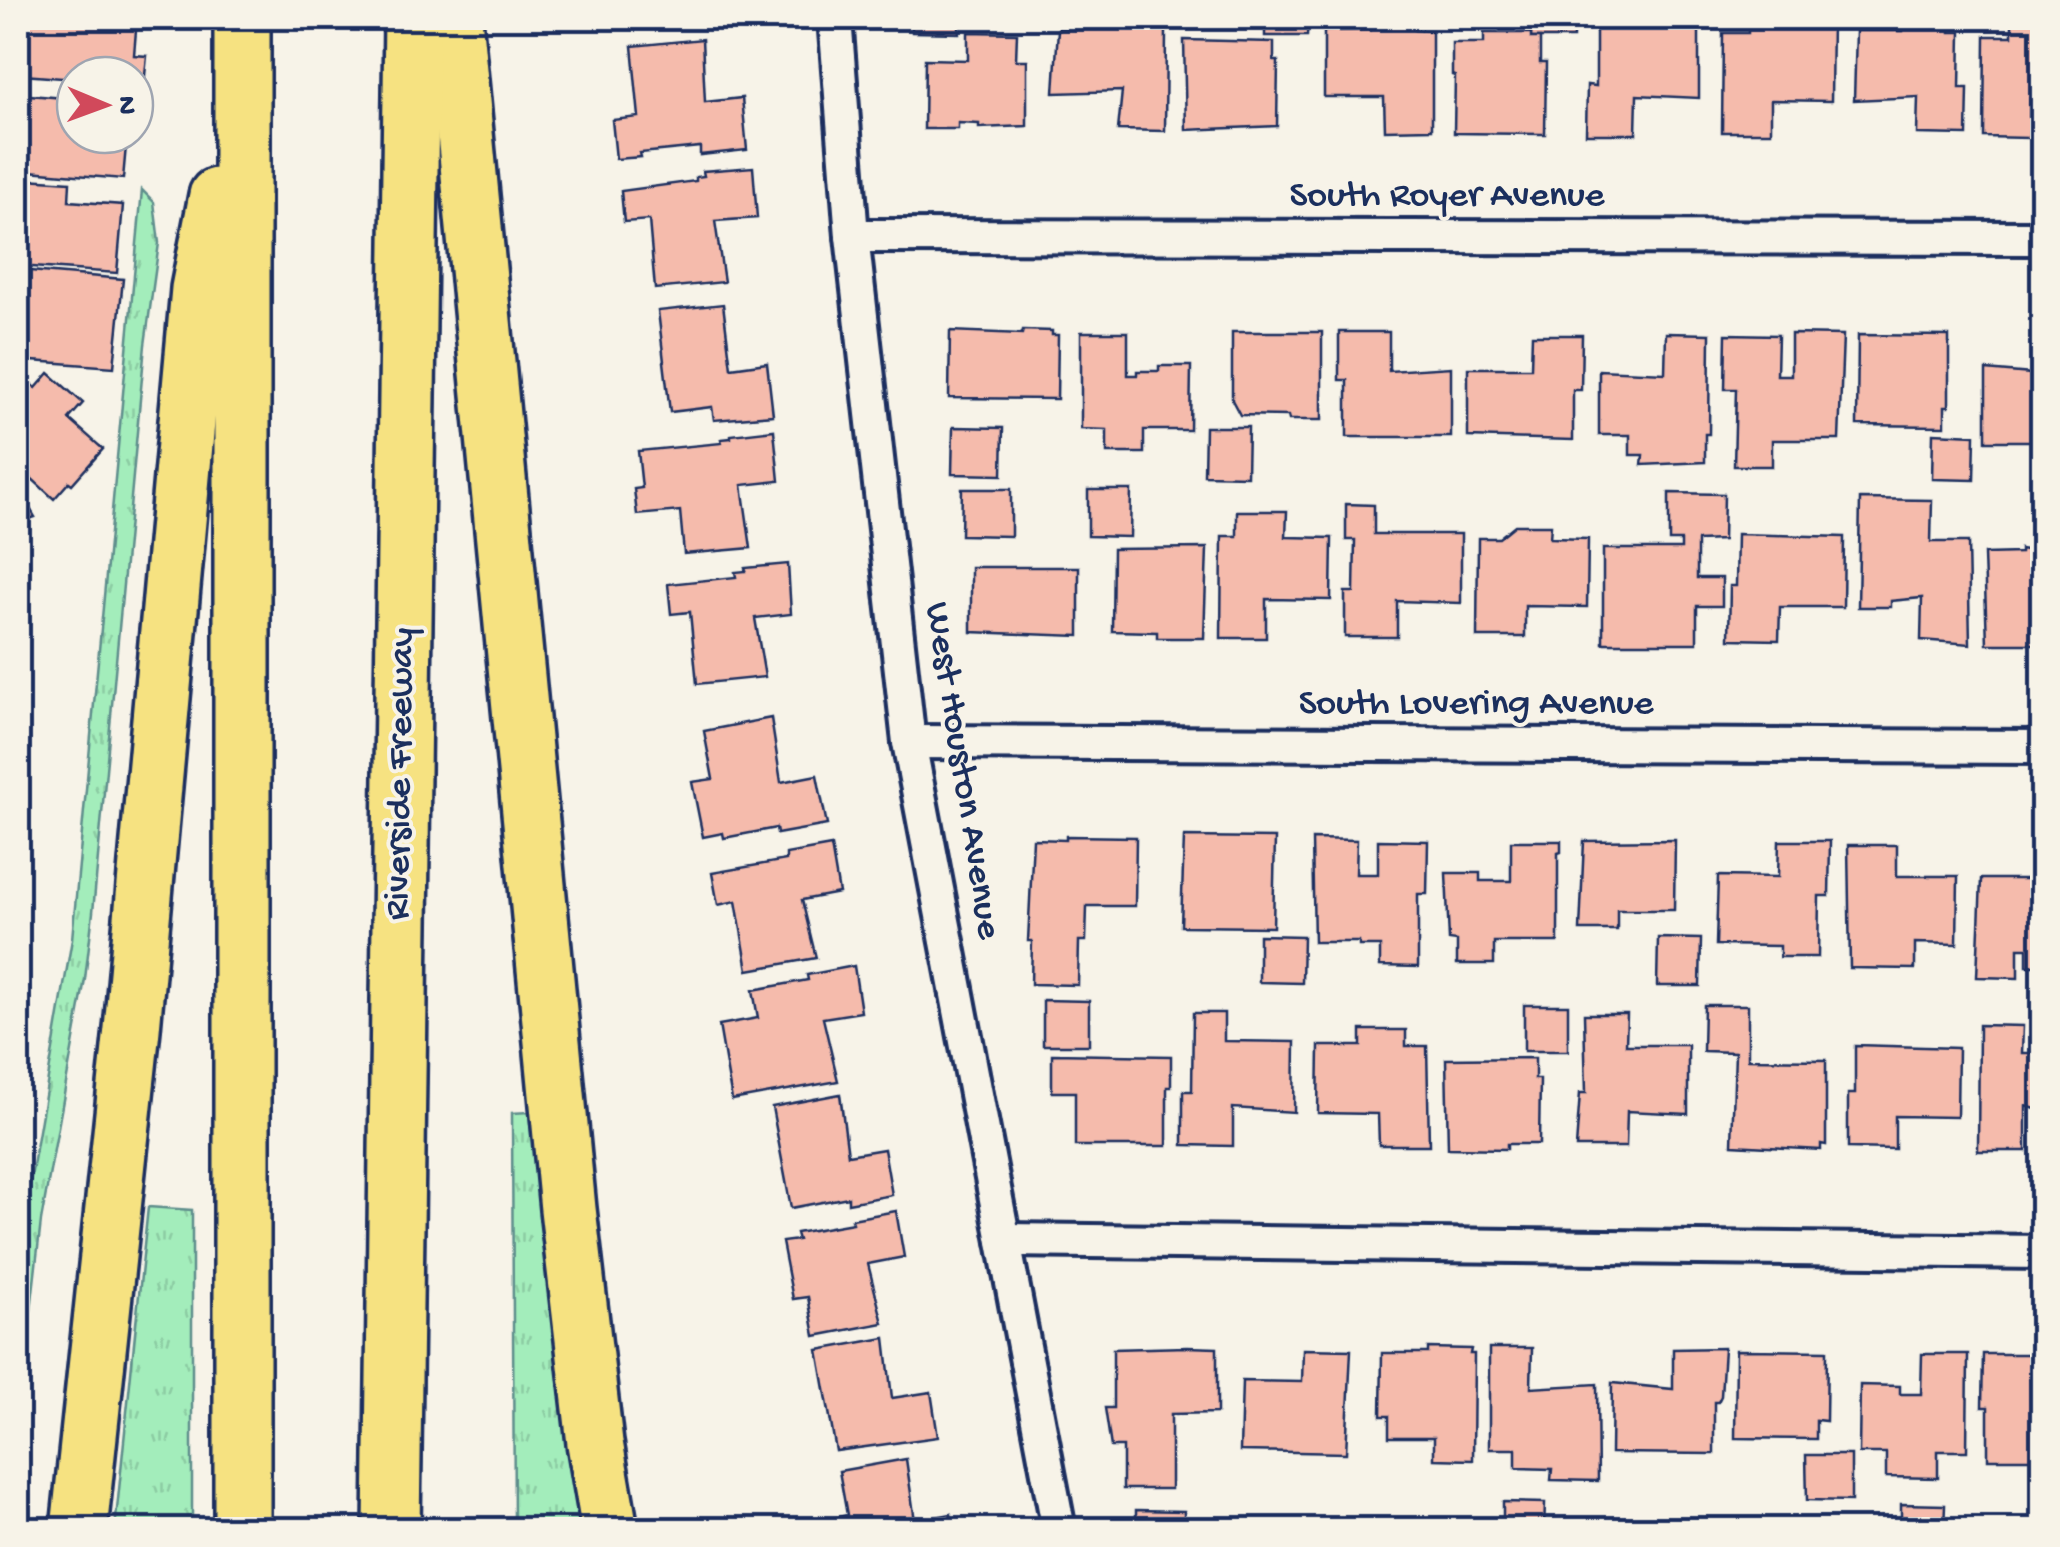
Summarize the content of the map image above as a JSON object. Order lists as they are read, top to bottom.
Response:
{
  "streets": {
    "highway": ["Riverside Freeway"],
    "street": ["South Royer Avenue", "South Lovering Avenue", "West Houston Avenue"]
  },
  "crossings": [
    ["South Royer Avenue", "West Houston Avenue"],
    ["South Lovering Avenue", "West Houston Avenue"]
  ],
  "north": "right"
}
